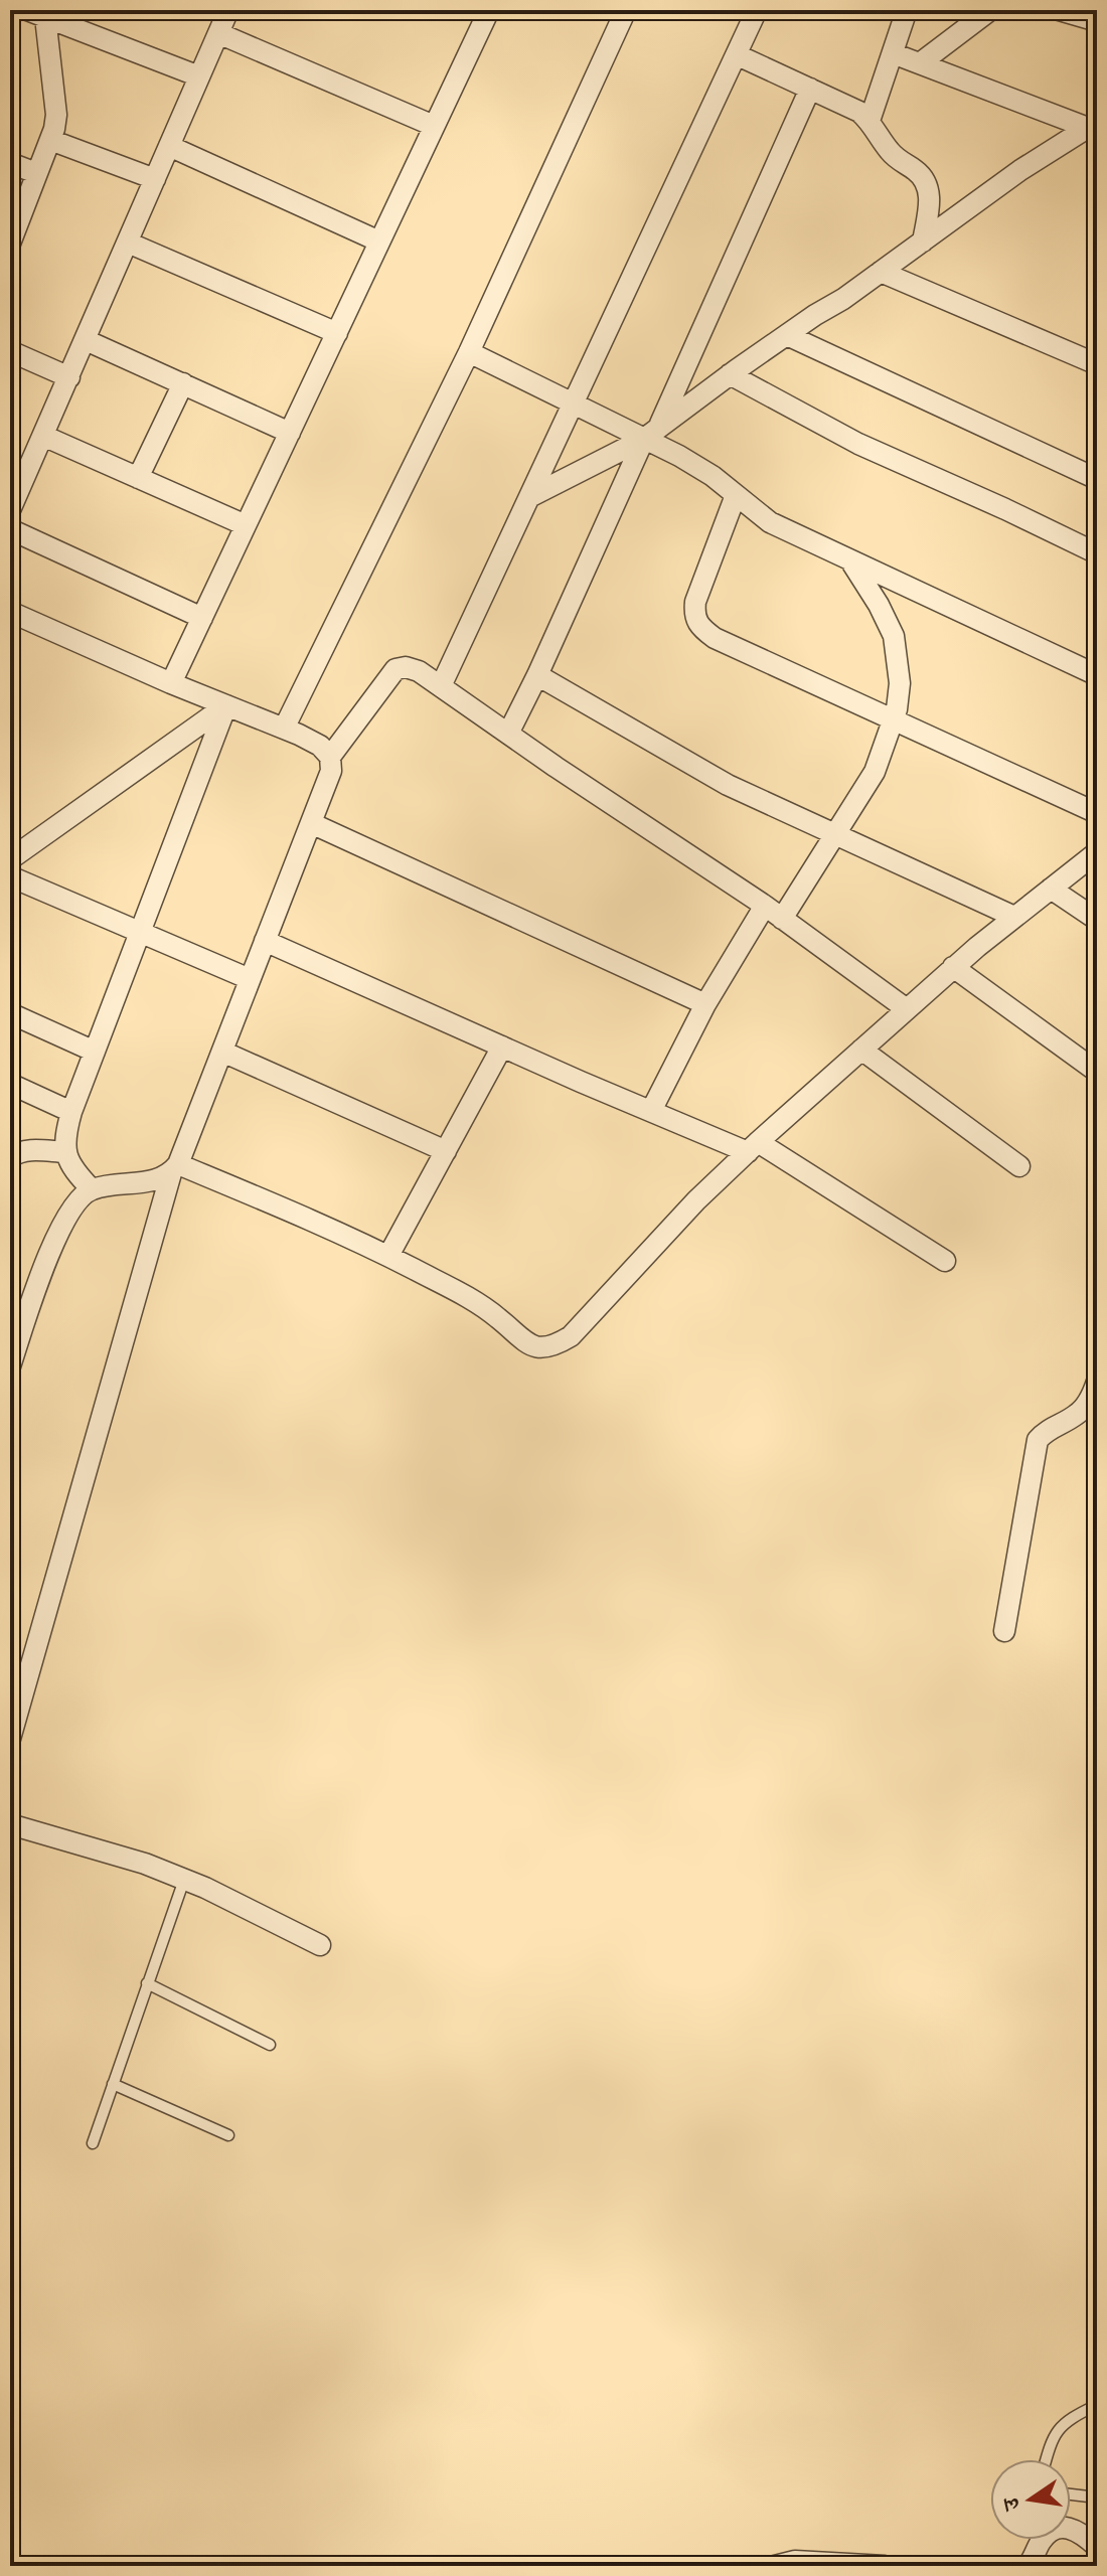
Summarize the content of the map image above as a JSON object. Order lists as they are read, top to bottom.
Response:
{
  "north": "left"
}
